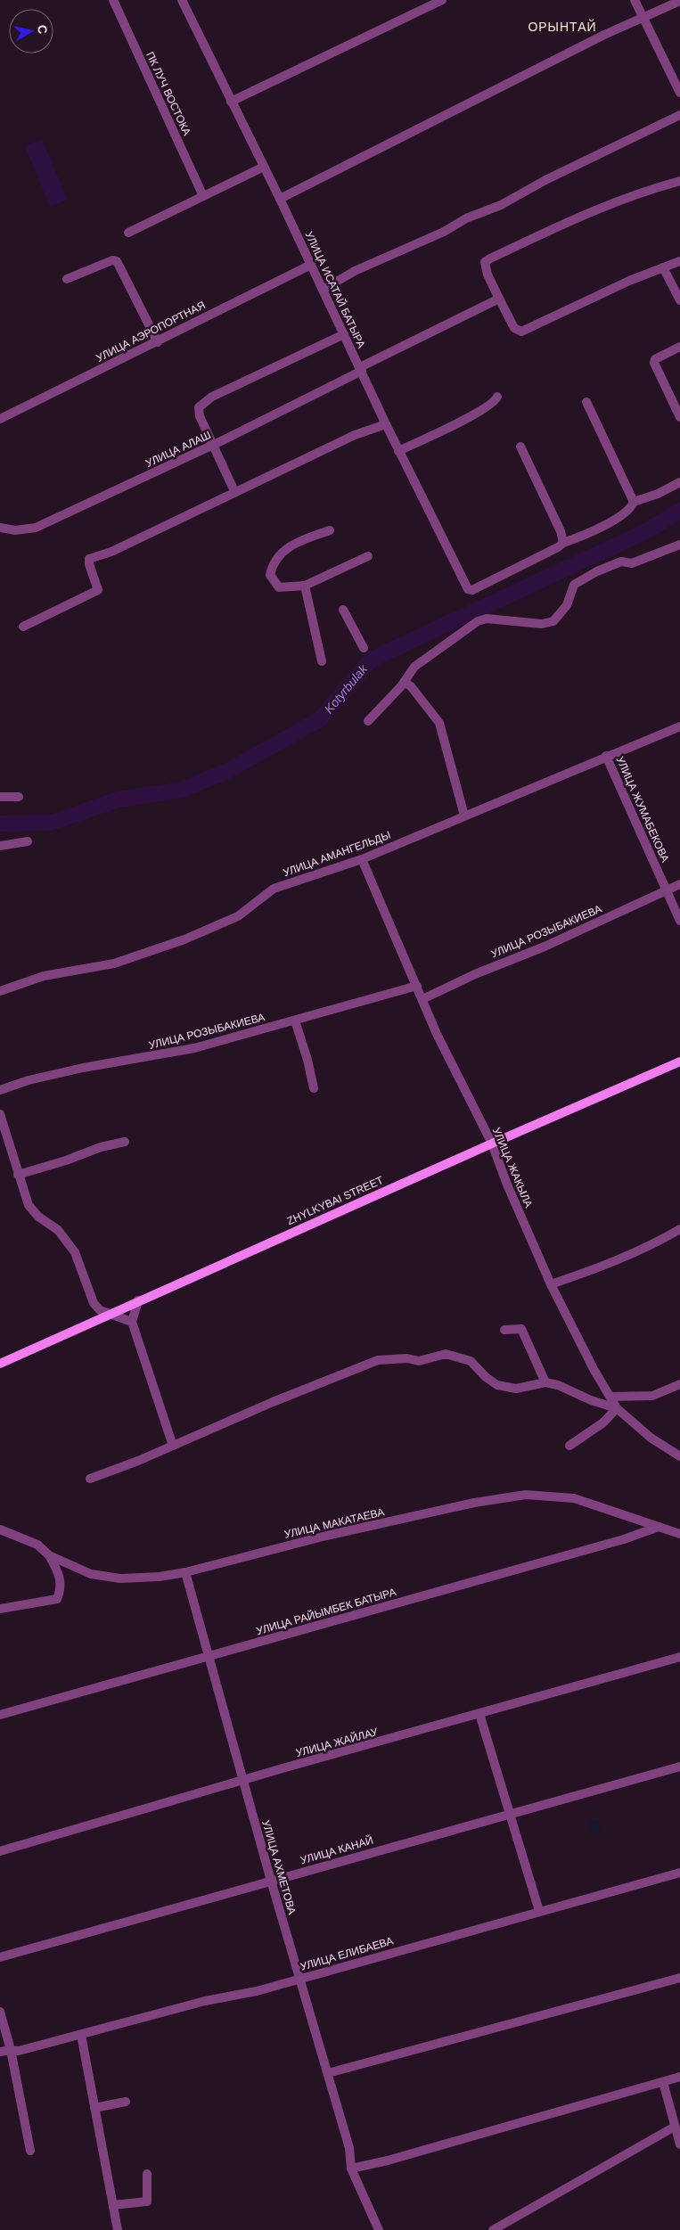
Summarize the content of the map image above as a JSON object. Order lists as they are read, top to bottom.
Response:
{
  "streets": {
    "street": [
      "ПК ЛУЧ ВОСТОКА",
      "УЛИЦА ИСАТАЙ БАТЫРА",
      "УЛИЦА АЭРОПОРТНАЯ",
      "УЛИЦА АЛАШ",
      "УЛИЦА ЖУМАБЕКОВА",
      "УЛИЦА АМАНГЕЛЬДЫ",
      "УЛИЦА РОЗЫБАКИЕВА",
      "УЛИЦА ЖАКЫЛА",
      "ZHYLKYBAI STREET",
      "УЛИЦА МАКАТАЕВА",
      "УЛИЦА РАЙЫМБЕК БАТЫРА",
      "УЛИЦА ЖАЙЛАУ",
      "УЛИЦА КАНАЙ",
      "УЛИЦА АХМЕТОВА",
      "УЛИЦА ЕЛИБАЕВА"
    ]
  },
  "crossings": [
    ["УЛИЦА ИСАТАЙ БАТЫРА", "УЛИЦА АЭРОПОРТНАЯ"],
    ["УЛИЦА ИСАТАЙ БАТЫРА", "УЛИЦА АЛАШ"],
    ["УЛИЦА ЖУМАБЕКОВА", "УЛИЦА АМАНГЕЛЬДЫ"],
    ["УЛИЦА ЖУМАБЕКОВА", "УЛИЦА РОЗЫБАКИЕВА"],
    ["УЛИЦА АМАНГЕЛЬДЫ", "УЛИЦА ЖАКЫЛА"],
    ["УЛИЦА РОЗЫБАКИЕВА", "УЛИЦА ЖАКЫЛА"],
    ["УЛИЦА ЖАКЫЛА", "ZHYLKYBAI STREET"],
    ["УЛИЦА МАКАТАЕВА", "УЛИЦА РАЙЫМБЕК БАТЫРА"],
    ["УЛИЦА МАКАТАЕВА", "УЛИЦА АХМЕТОВА"],
    ["УЛИЦА РАЙЫМБЕК БАТЫРА", "УЛИЦА АХМЕТОВА"],
    ["УЛИЦА ЖАЙЛАУ", "УЛИЦА АХМЕТОВА"],
    ["УЛИЦА КАНАЙ", "УЛИЦА АХМЕТОВА"],
    ["УЛИЦА АХМЕТОВА", "УЛИЦА ЕЛИБАЕВА"]
  ],
  "districts": ["ОРЫНТАЙ"],
  "water": ["Kotyrbulak"],
  "north": "right"
}
